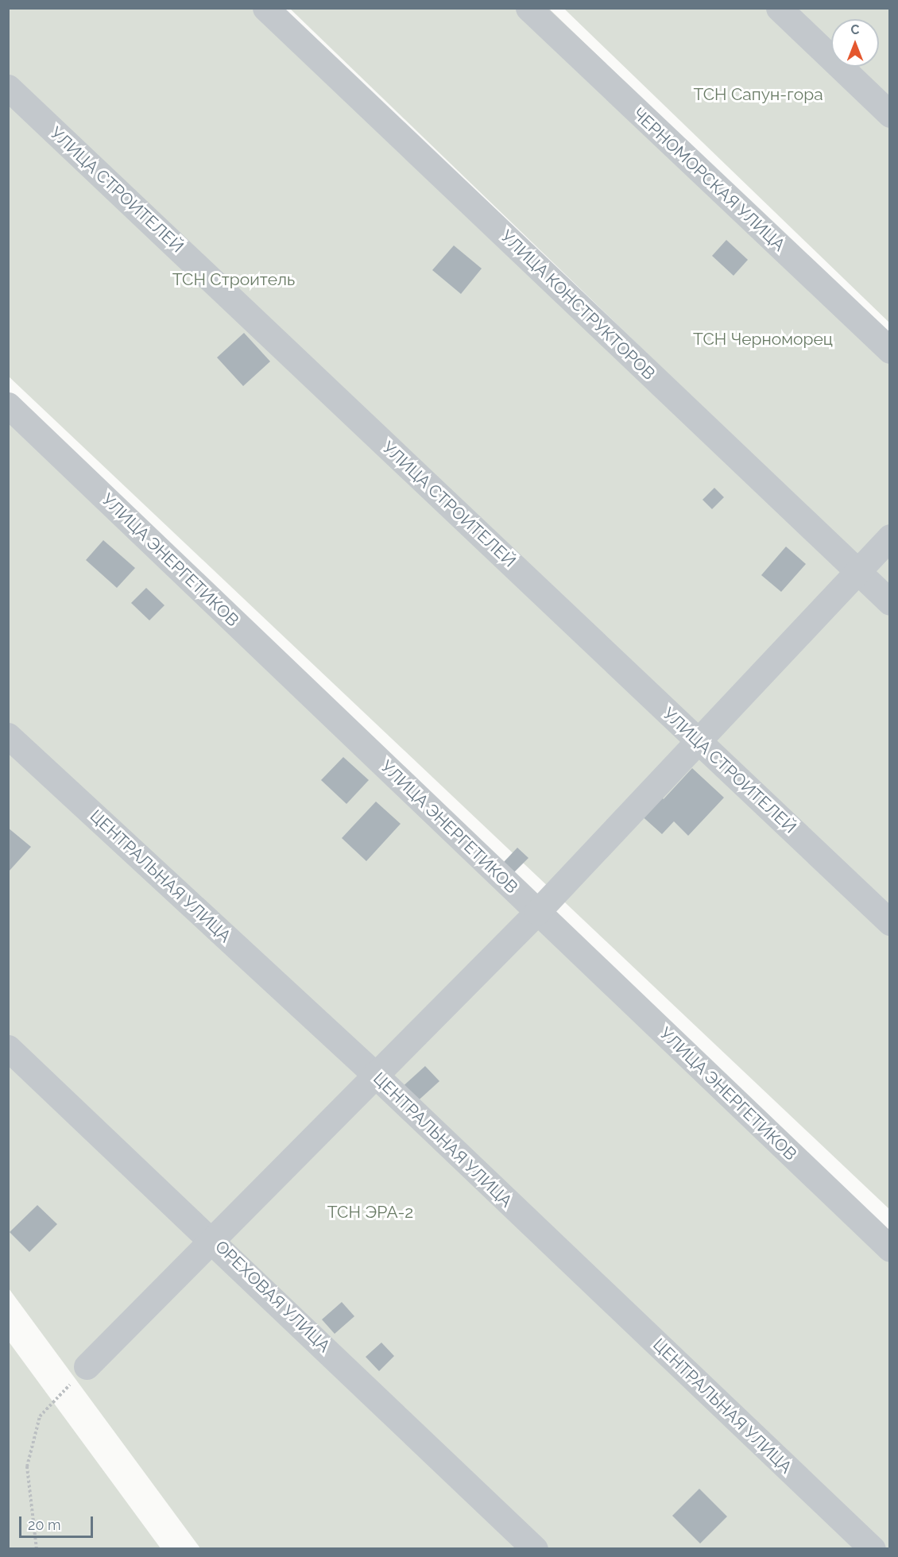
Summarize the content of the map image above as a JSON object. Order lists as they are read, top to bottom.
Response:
{
  "streets": {
    "lane": [
      "ЧЕРНОМОРСКАЯ УЛИЦА",
      "УЛИЦА СТРОИТЕЛЕЙ",
      "УЛИЦА КОНСТРУКТОРОВ",
      "УЛИЦА ЭНЕРГЕТИКОВ",
      "ЦЕНТРАЛЬНАЯ УЛИЦА",
      "ОРЕХОВАЯ УЛИЦА"
    ]
  },
  "parks": [
    "ТСН Сапун-гора",
    "ТСН Строитель",
    "ТСН Черноморец",
    "ТСН ЭРА-2"
  ],
  "scale_bar": "20 m",
  "north": "top"
}
